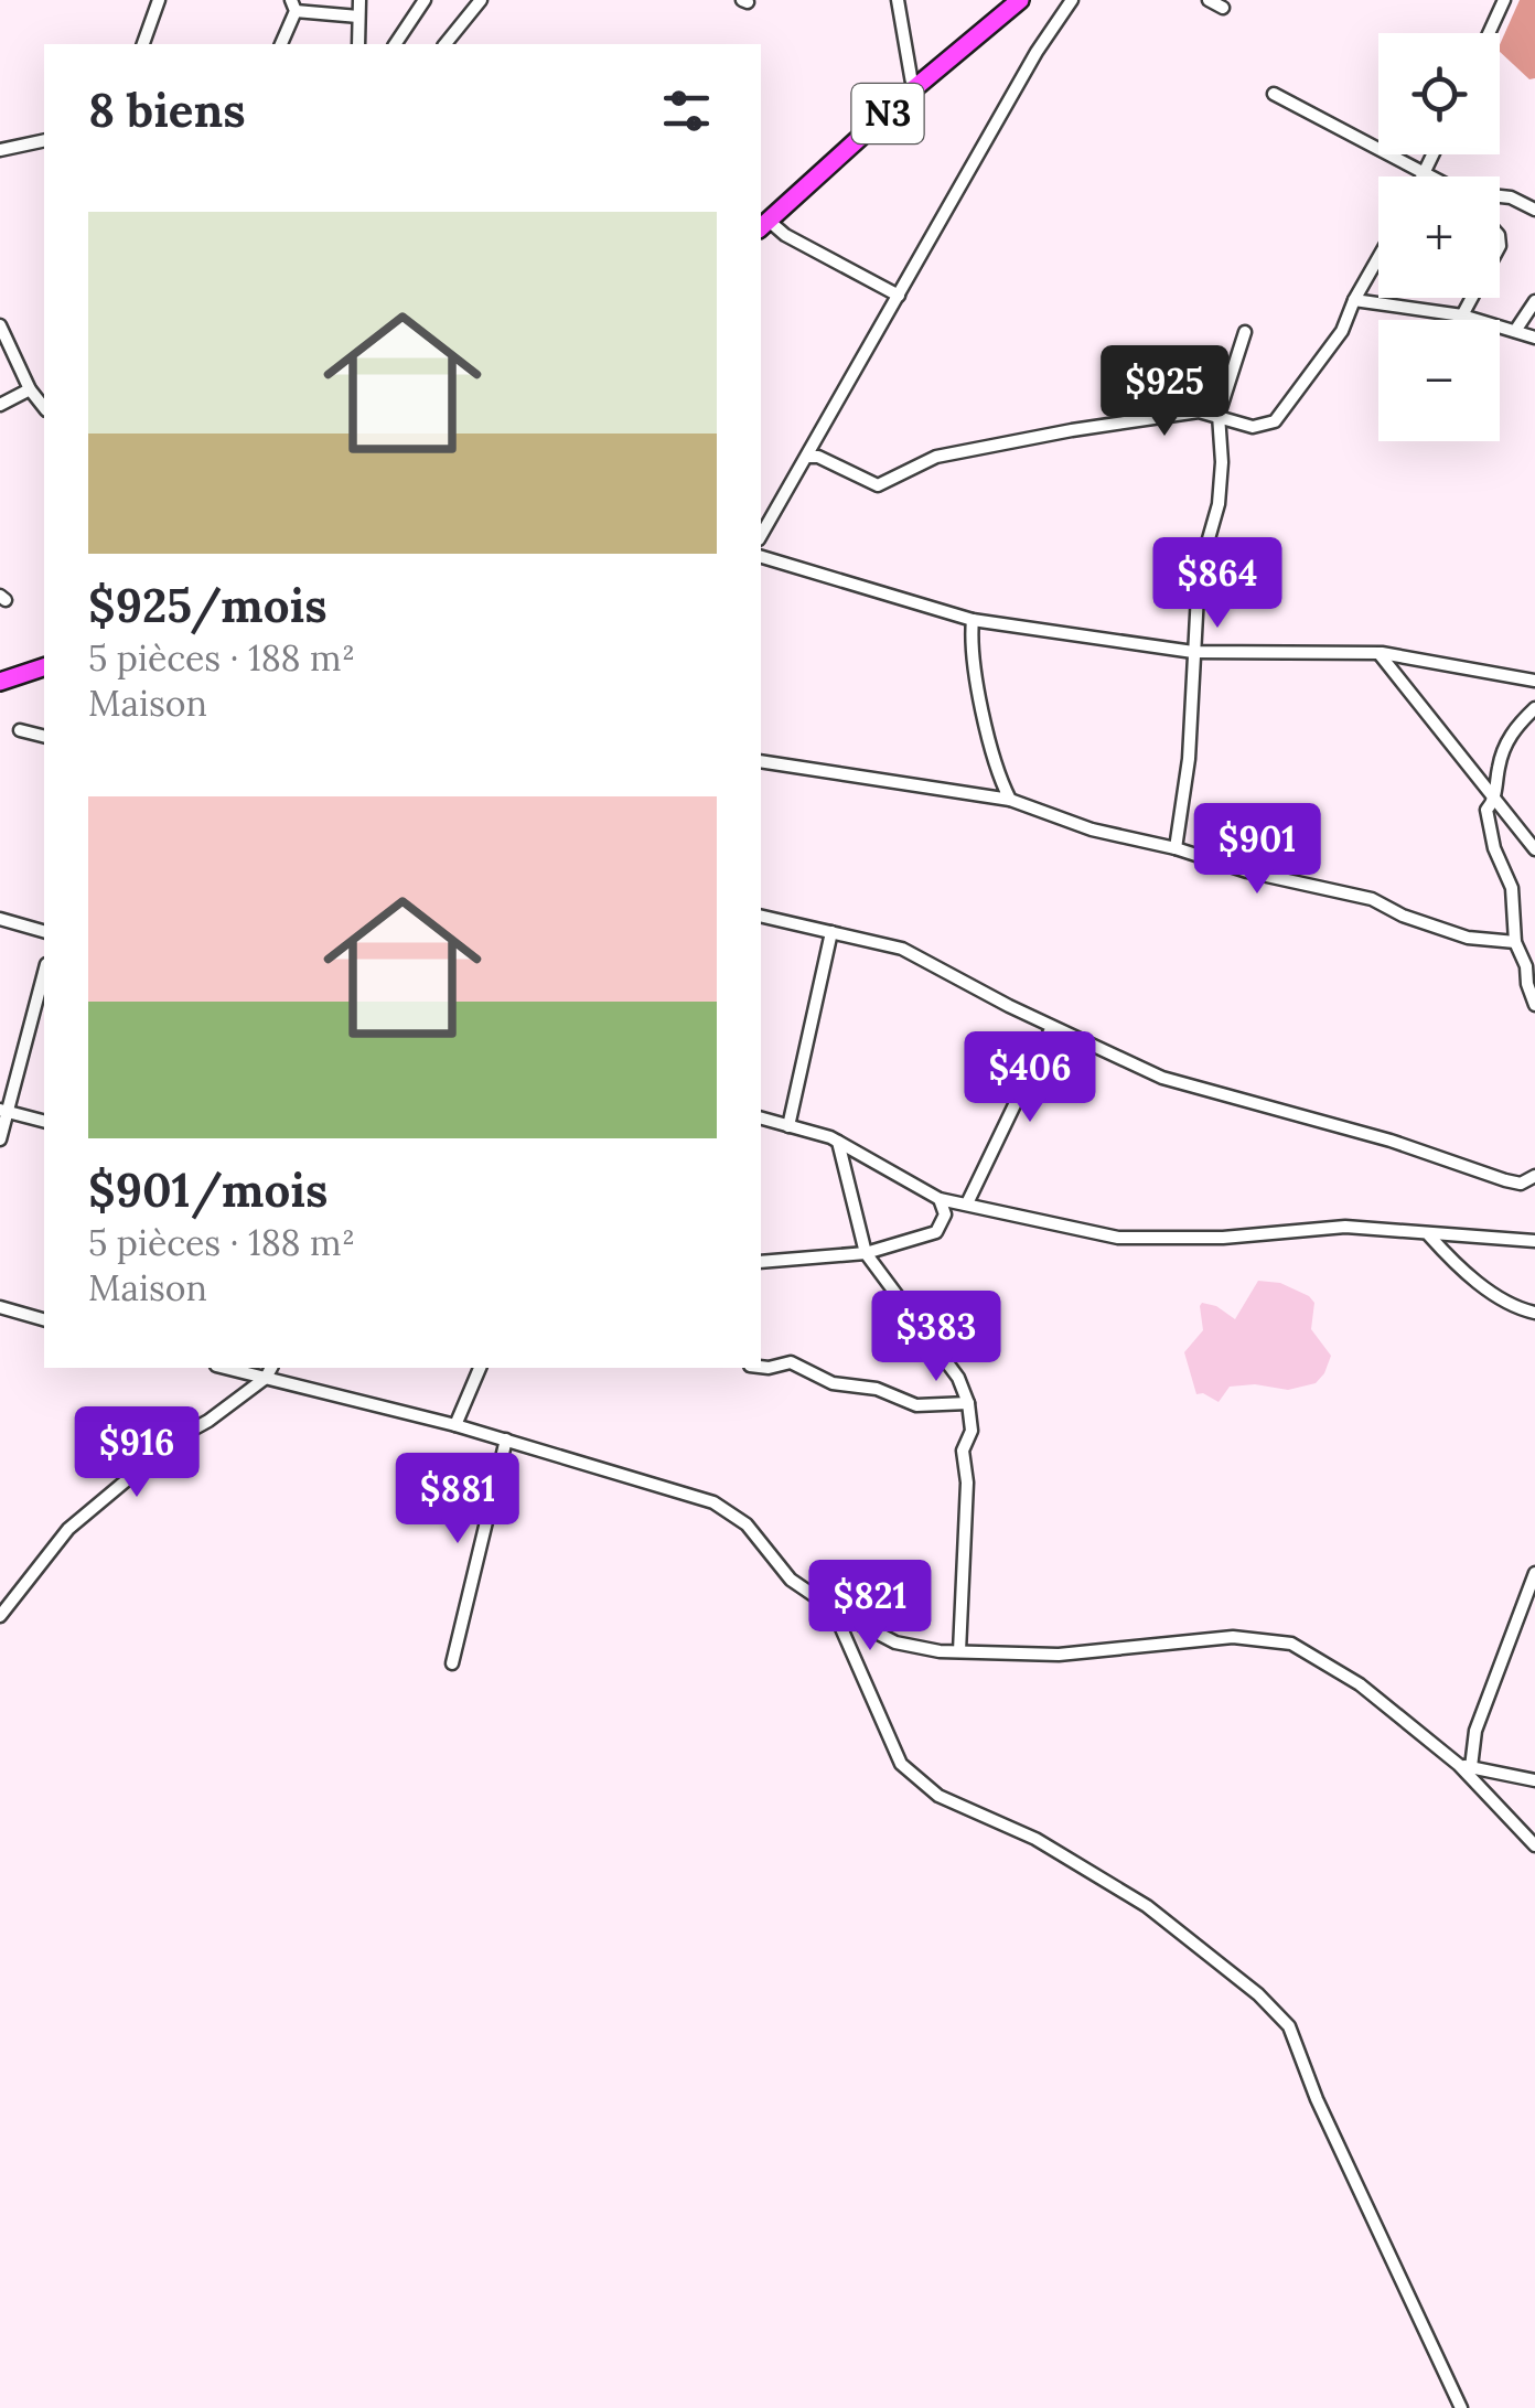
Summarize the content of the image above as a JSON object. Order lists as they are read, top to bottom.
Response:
{
  "streets": {
    "highway": ["N3"]
  },
  "page": {
    "map_buttons": ["+", "−"],
    "heading": "8 biens",
    "list": [
      {
        "name": "$925/mois",
        "note": "5 pièces · 188 m² · Maison"
      },
      {
        "name": "$901/mois",
        "note": "5 pièces · 188 m² · Maison"
      }
    ],
    "price": [
      "$925",
      "$864",
      "$901",
      "$406",
      "$383",
      "$916",
      "$881",
      "$821"
    ]
  }
}
